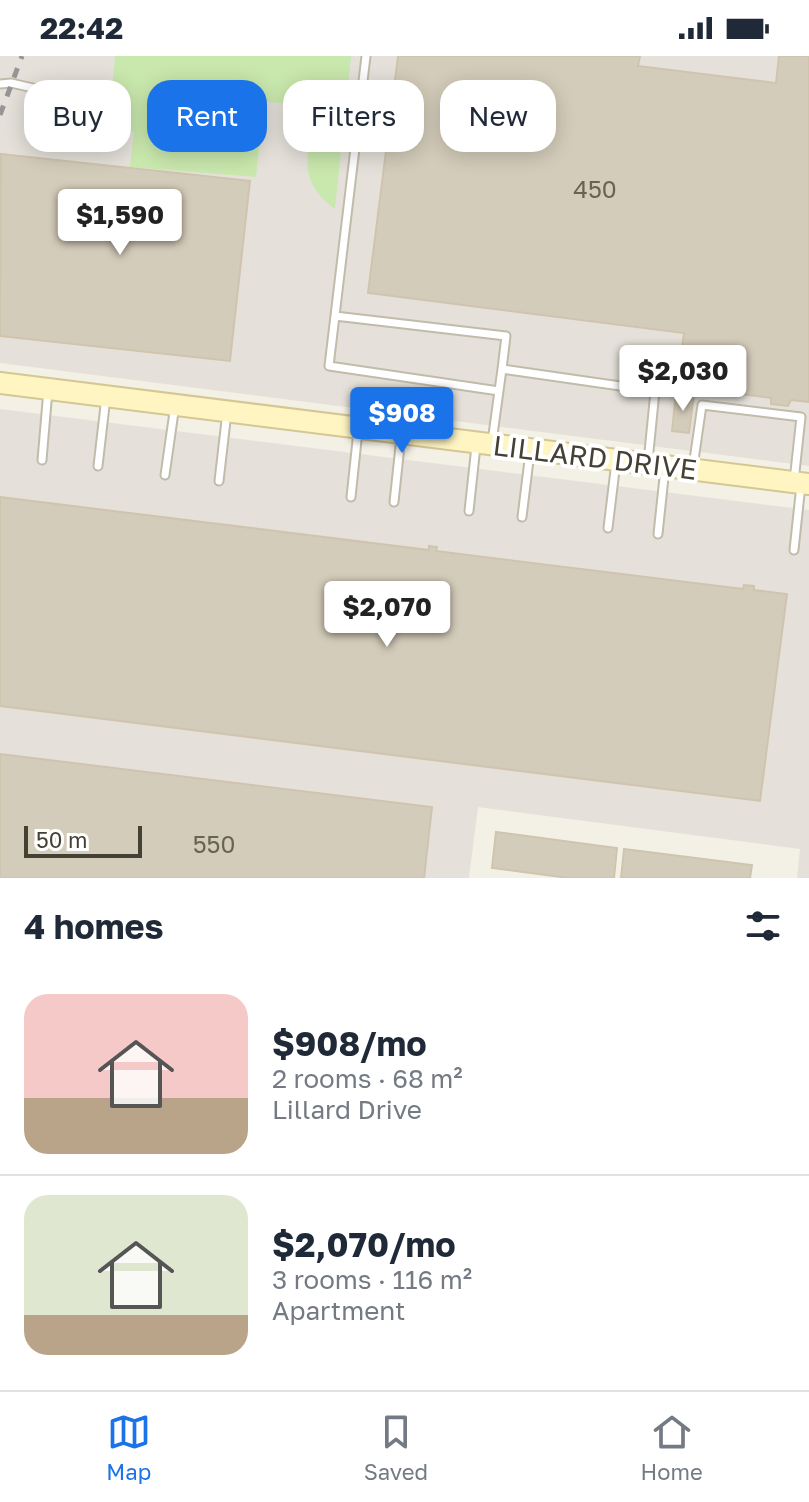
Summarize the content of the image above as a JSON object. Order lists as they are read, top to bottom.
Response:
{
  "streets": {
    "street": ["LILLARD DRIVE"]
  },
  "house_numbers": ["450", "550"],
  "scale_bar": "50 m",
  "page": {
    "status": "22:42",
    "chip": [
      "Buy",
      "Rent",
      "Filters",
      "New"
    ],
    "price": [
      "$1,590",
      "$2,030",
      "$908",
      "$2,070"
    ],
    "scale": "50 m",
    "heading": "4 homes",
    "list": [
      {
        "name": "$908/mo",
        "note": "2 rooms · 68 m² · Lillard Drive"
      },
      {
        "name": "$2,070/mo",
        "note": "3 rooms · 116 m² · Apartment"
      }
    ],
    "tabs": ["Map", "Saved", "Home"]
  }
}
